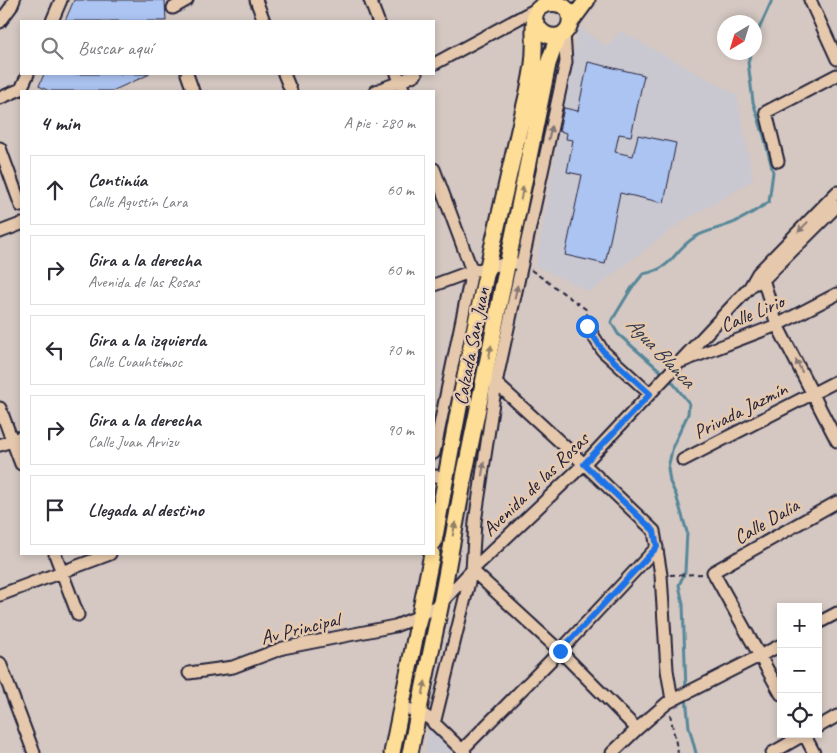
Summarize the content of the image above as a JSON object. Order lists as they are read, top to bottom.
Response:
{
  "streets": {
    "main road": ["Calzada San Juan"],
    "street": [
      "Calle Lirio",
      "Privada Jazmín",
      "Avenida de las Rosas",
      "Calle Dalia",
      "Av Principal"
    ]
  },
  "crossings": [
    ["Calle Lirio", "Avenida de las Rosas"],
    ["Calzada San Juan", "Avenida de las Rosas"],
    ["Avenida de las Rosas", "Av Principal"]
  ],
  "water": ["Agua Blanca"],
  "north": "bottom left",
  "page": {
    "search": "Buscar aquí",
    "heading": ["4 min", "A pie · 280 m"],
    "list": [
      ["Continúa", "Calle Agustín Lara", "60 m"],
      ["Gira a la derecha", "Avenida de las Rosas", "60 m"],
      ["Gira a la izquierda", "Calle Cuauhtémoc", "70 m"],
      ["Gira a la derecha", "Calle Juan Arvizu", "90 m"],
      "Llegada al destino"
    ],
    "map_buttons": ["+", "−"]
  }
}
